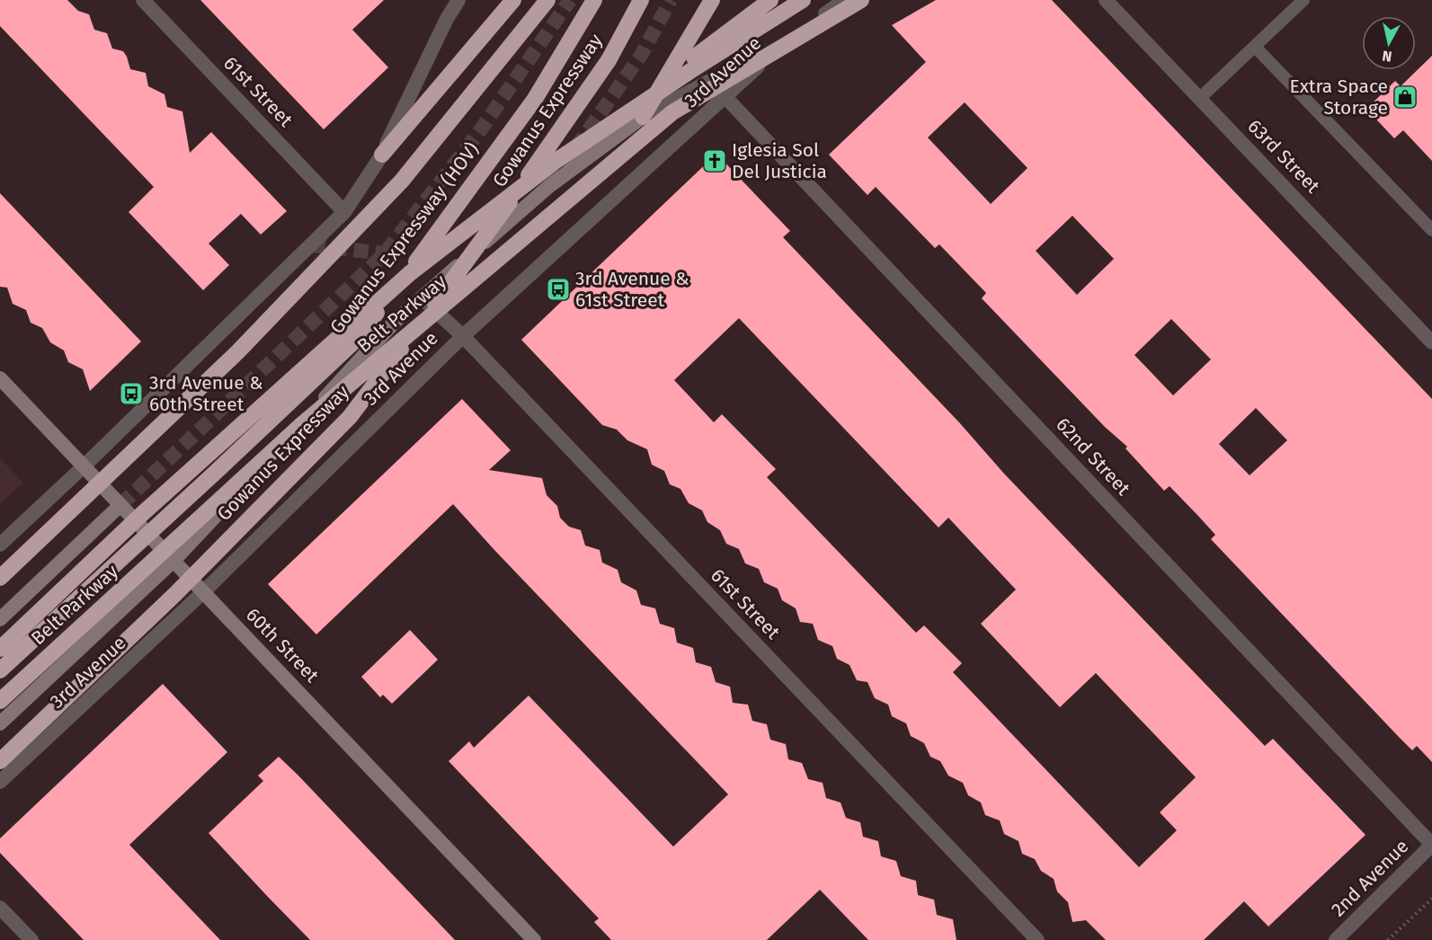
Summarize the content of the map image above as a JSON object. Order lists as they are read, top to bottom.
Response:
{
  "streets": {
    "highway": ["Gowanus Expressway", "Gowanus Expressway (HOV)", "Belt Parkway"],
    "main road": ["60th Street"],
    "street": [
      "3rd Avenue",
      "61st Street",
      "63rd Street",
      "62nd Street",
      "2nd Avenue"
    ]
  },
  "crossings": [
    ["3rd Avenue", "61st Street"],
    ["3rd Avenue", "62nd Street"],
    ["3rd Avenue", "60th Street"],
    ["62nd Street", "2nd Avenue"]
  ],
  "places": {
    "shop": ["Extra Space Storage"],
    "church": ["Iglesia Sol Del Justicia"],
    "bus stop": ["3rd Avenue & 61st Street", "3rd Avenue & 60th Street"]
  },
  "north": "bottom"
}
